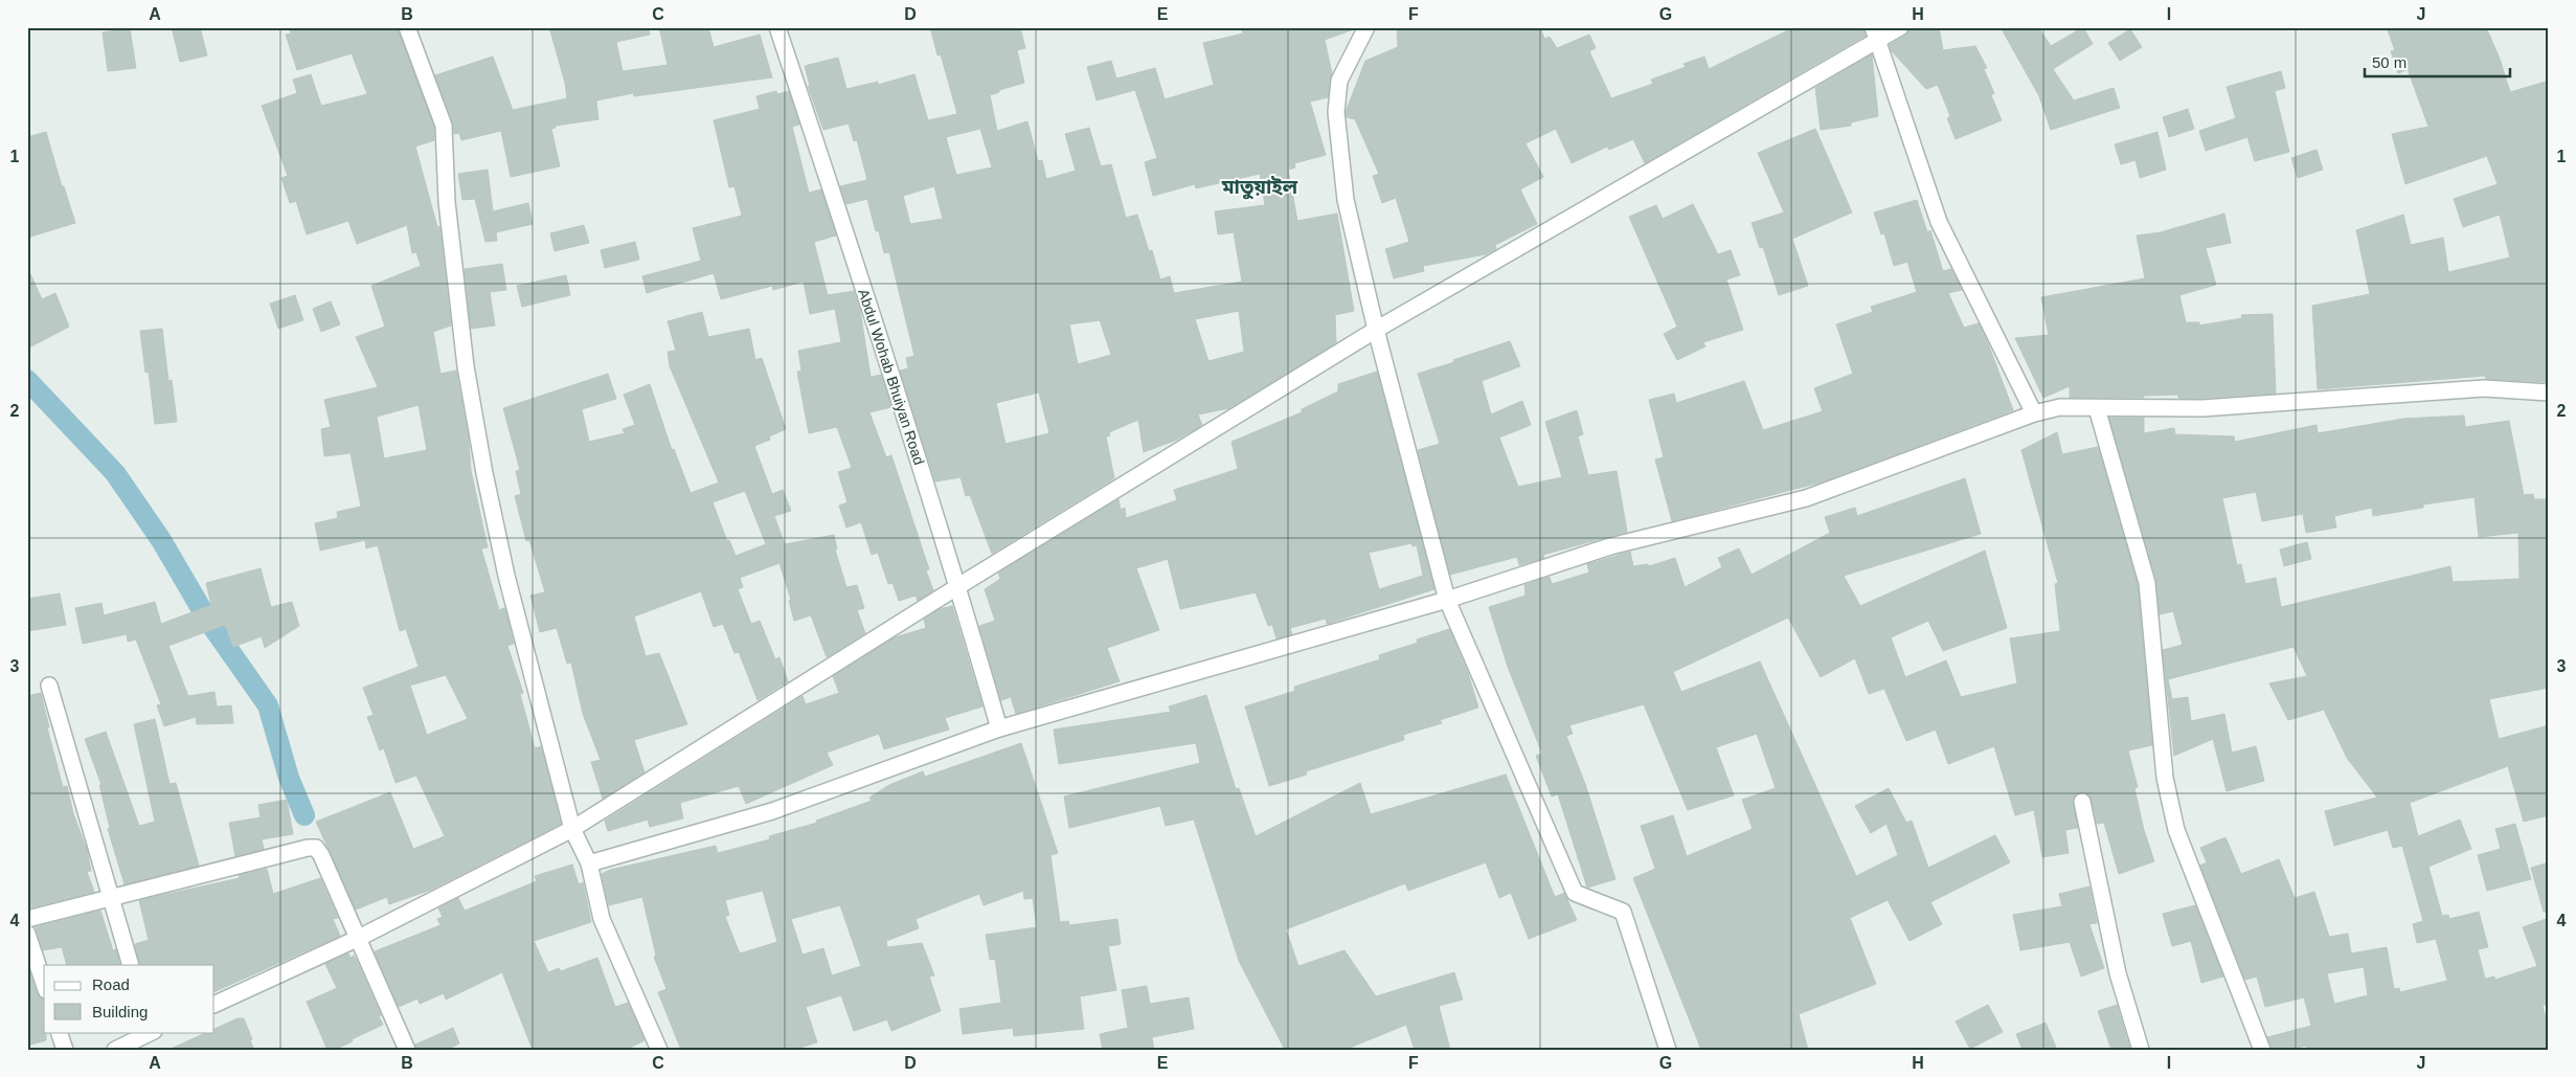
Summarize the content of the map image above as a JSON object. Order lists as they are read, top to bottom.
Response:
{
  "streets": {
    "street": ["Abdul Wohab Bhuiyan Road"]
  },
  "districts": ["মাতুয়াইল"],
  "legend": ["Road", "Building"],
  "scale_bar": "50 m",
  "grid": {
    "columns": [
      "A",
      "B",
      "C",
      "D",
      "E",
      "F",
      "G",
      "H",
      "I",
      "J"
    ],
    "rows": [
      "1",
      "2",
      "3",
      "4"
    ]
  }
}
